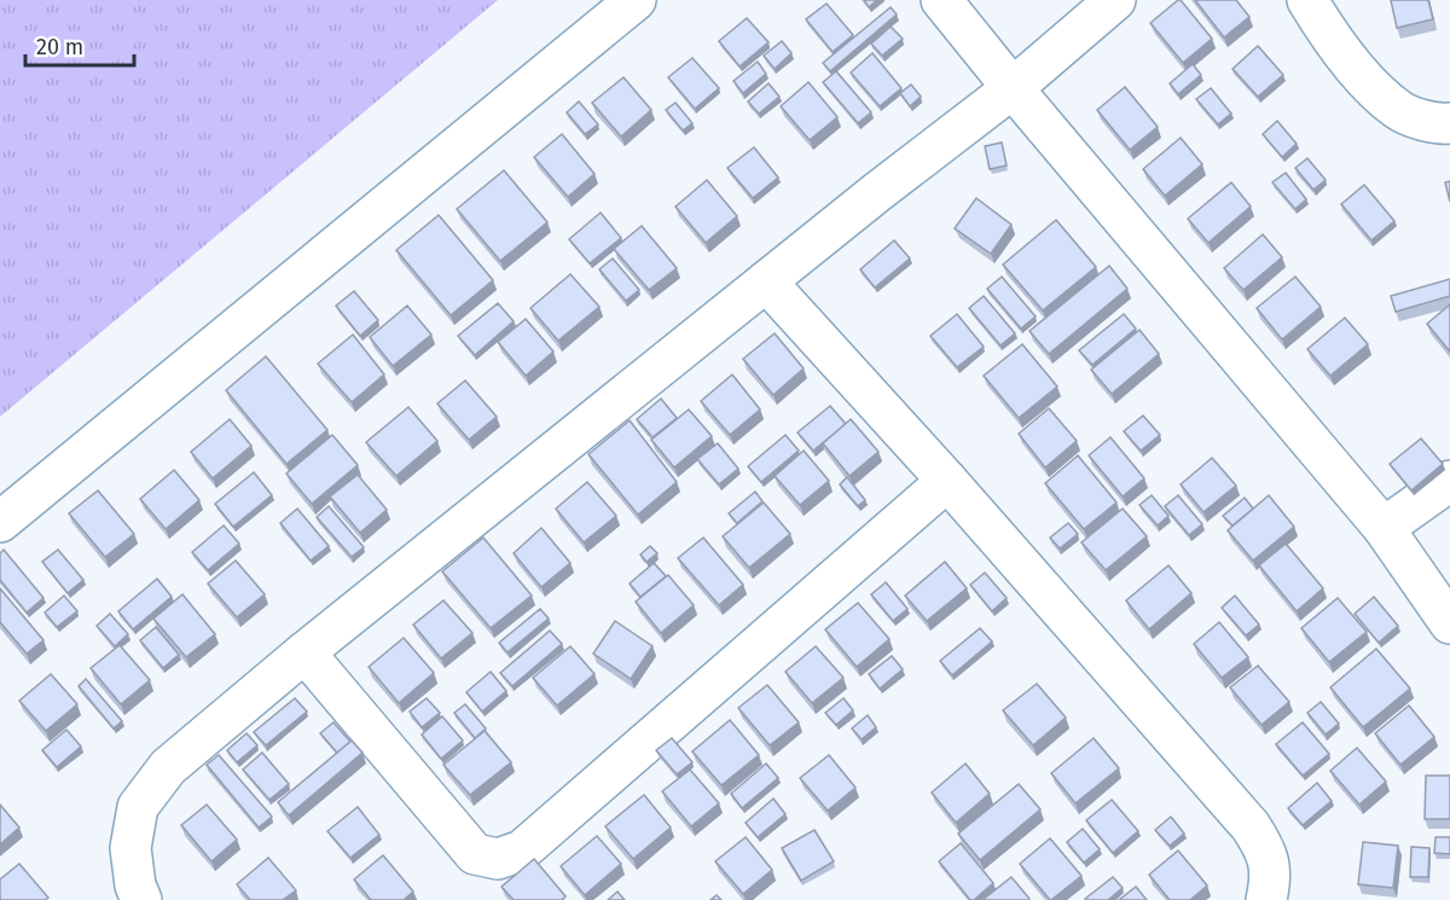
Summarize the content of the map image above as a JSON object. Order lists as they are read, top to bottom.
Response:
{
  "scale_bar": "20 m"
}
